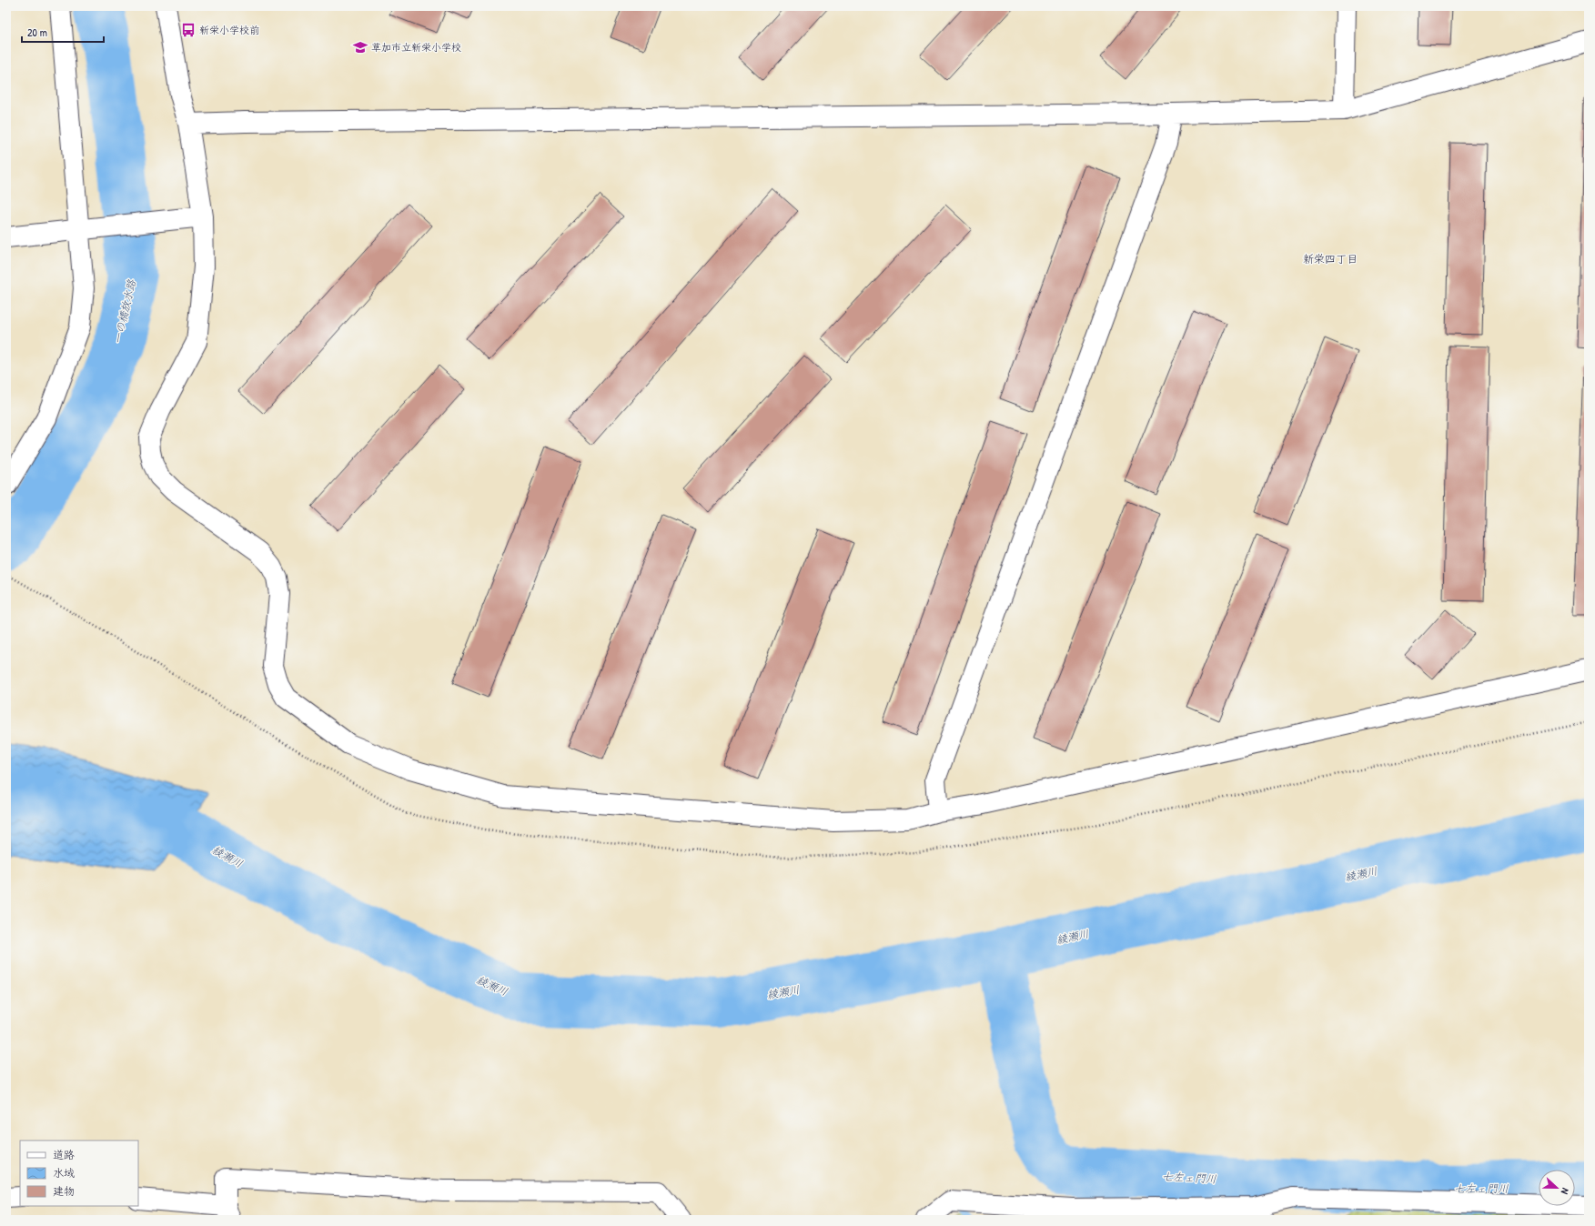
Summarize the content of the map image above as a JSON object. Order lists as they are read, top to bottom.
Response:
{
  "districts": ["新栄四丁目"],
  "water": ["一の橋放水路", "綾瀬川", "七左ェ門川"],
  "places": {
    "bus stop": ["新栄小学校前"],
    "school or university": ["草加市立新栄小学校"]
  },
  "legend": ["道路", "水域", "建物"],
  "scale_bar": "20 m",
  "north": "right"
}
